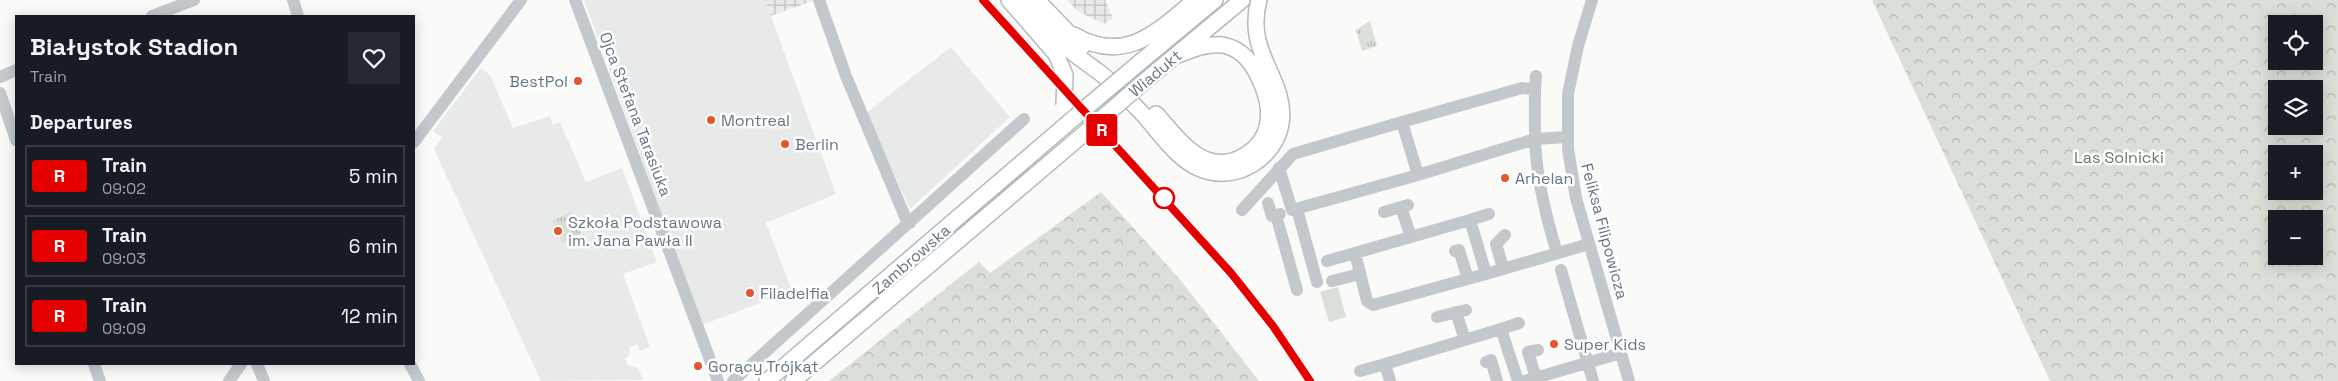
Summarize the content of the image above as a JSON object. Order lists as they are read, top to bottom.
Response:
{
  "streets": {
    "main road": ["Wiadukt", "Zambrowska"],
    "street": ["Ojca Stefana Tarasiuka", "Feliksa Filipowicza"]
  },
  "crossings": [
    ["Wiadukt", "Zambrowska"]
  ],
  "parks": ["Las Solnicki"],
  "places": [
    "BestPol",
    "Montreal",
    "Berlin",
    "Arhelan",
    "Szkoła Podstawowa im. Jana Pawła II",
    "Filadelfia",
    "Super Kids",
    "Gorący Trójkąt"
  ],
  "page": {
    "on_map": "R",
    "map_buttons": ["+", "−"],
    "heading": [
      ["Białystok Stadion", "Train"],
      "Departures"
    ],
    "list": [
      {
        "mark": "R",
        "name": "Train",
        "note": "09:02",
        "value": "5 min"
      },
      {
        "mark": "R",
        "name": "Train",
        "note": "09:03",
        "value": "6 min"
      },
      {
        "mark": "R",
        "name": "Train",
        "note": "09:09",
        "value": "12 min"
      }
    ]
  }
}
